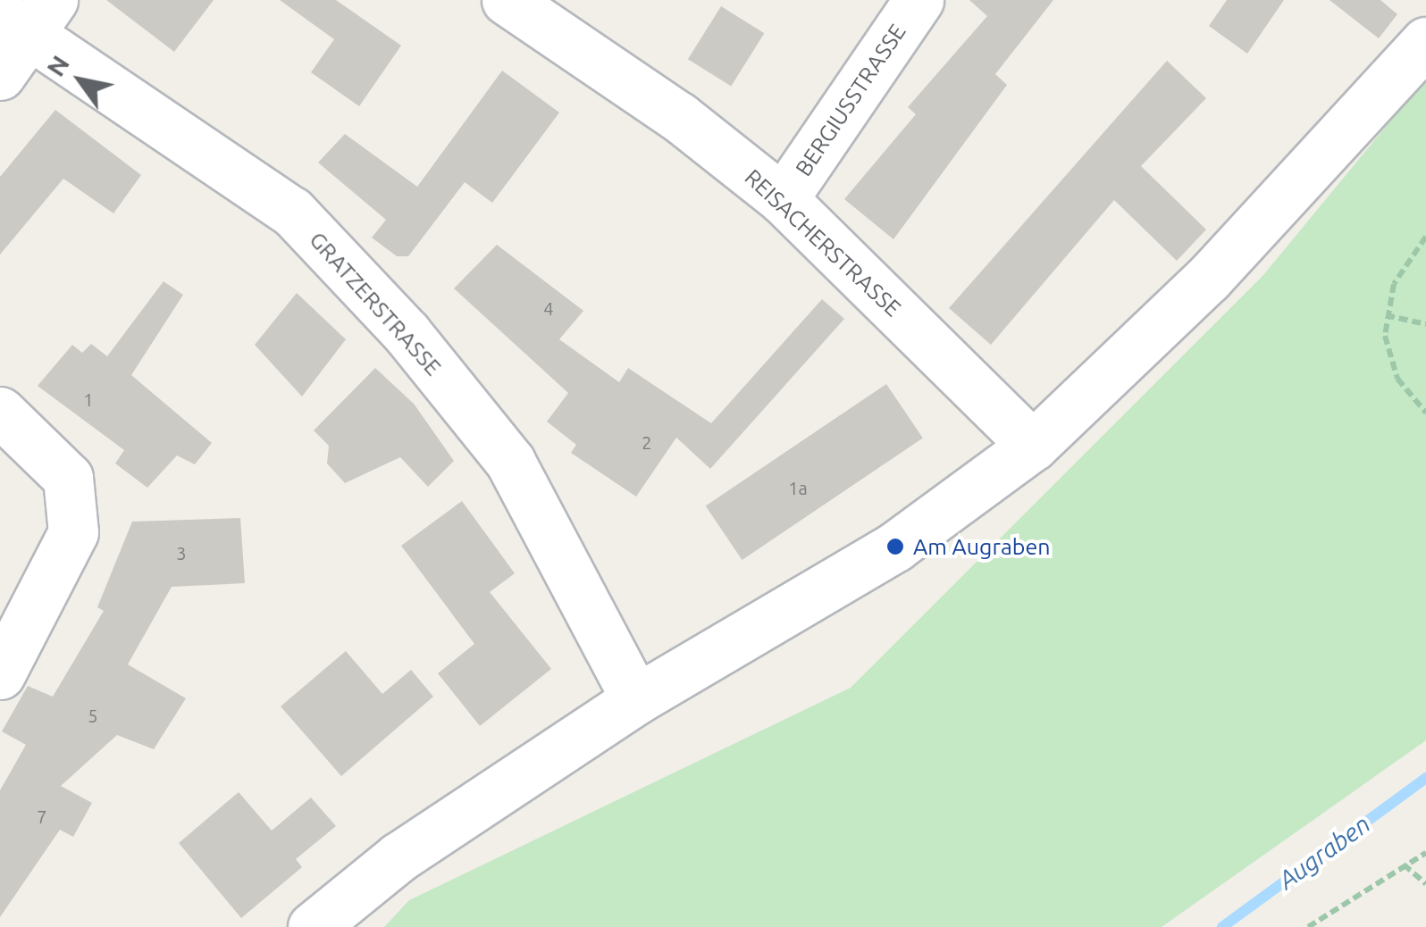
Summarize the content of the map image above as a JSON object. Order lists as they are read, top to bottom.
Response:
{
  "streets": {
    "street": ["BERGIUSSTRASSE", "REISACHERSTRASSE", "GRATZERSTRASSE"]
  },
  "crossings": [
    ["BERGIUSSTRASSE", "REISACHERSTRASSE"]
  ],
  "water": ["Augraben"],
  "places": ["Am Augraben"],
  "house_numbers": [
    "4",
    "1",
    "2",
    "1a",
    "3",
    "5",
    "7"
  ],
  "north": "top left"
}
